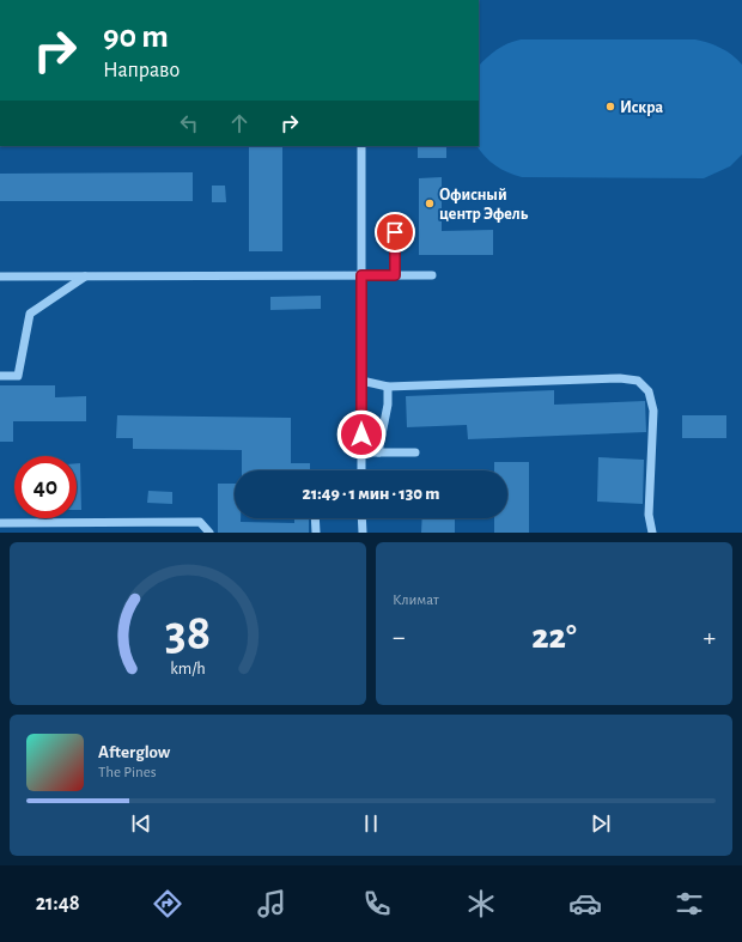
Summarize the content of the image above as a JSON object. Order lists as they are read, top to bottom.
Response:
{
  "places": ["Искра", "Офисный центр Эфель"],
  "page": {
    "turn": ["90 m", "Направо"],
    "limit": "40",
    "trip": "21:49 · 1 мин · 130 m",
    "tile": "Климат",
    "heat": ["−", "22°", "+"],
    "song": ["Afterglow", "The Pines"],
    "tabs": "21:48",
    "gauge": ["38", "km/h"]
  }
}
